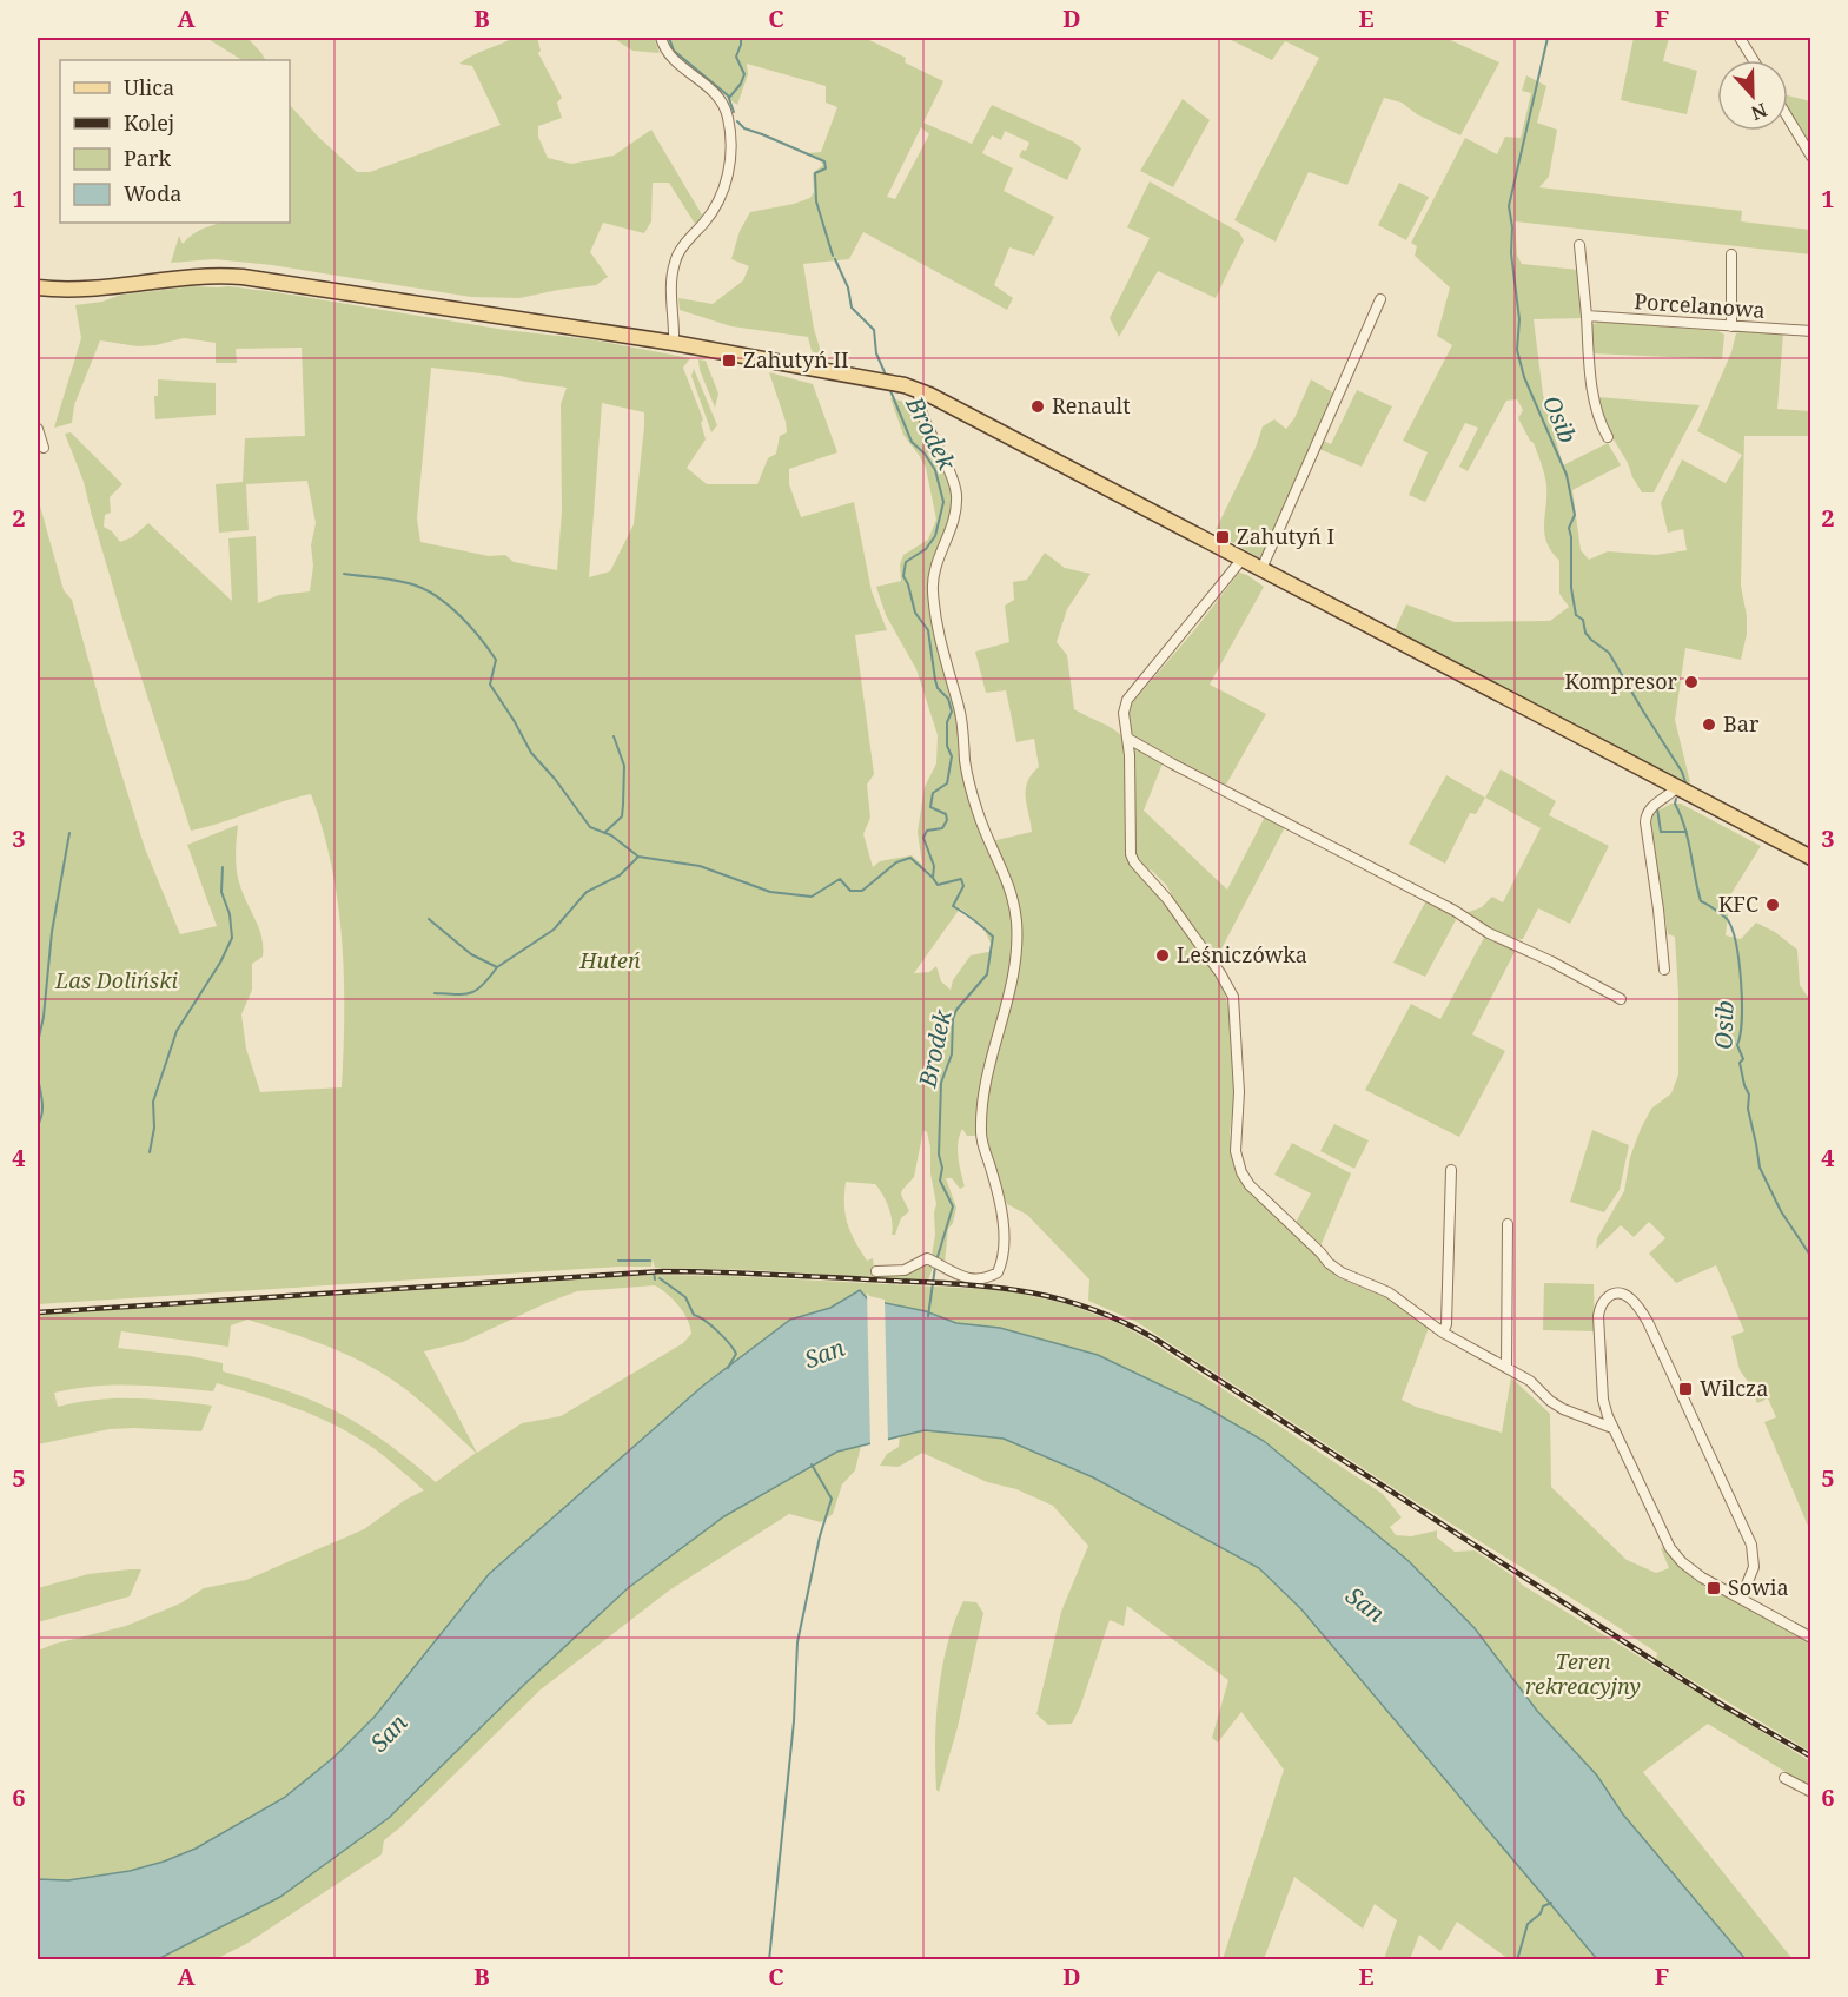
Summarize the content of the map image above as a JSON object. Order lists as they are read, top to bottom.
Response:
{
  "streets": {
    "street": ["Porcelanowa"]
  },
  "water": ["Osib", "Brodek", "San"],
  "parks": ["Huteń", "Las Doliński", "Teren rekreacyjny"],
  "places": {
    "transit": [
      "Zahutyń II",
      "Zahutyń I",
      "Wilcza",
      "Sowia"
    ],
    "other": [
      "Renault",
      "Kompresor",
      "Bar",
      "KFC",
      "Leśniczówka"
    ]
  },
  "legend": [
    "Ulica",
    "Kolej",
    "Park",
    "Woda"
  ],
  "north": "bottom",
  "grid": {
    "columns": [
      "A",
      "B",
      "C",
      "D",
      "E",
      "F"
    ],
    "rows": [
      "1",
      "2",
      "3",
      "4",
      "5",
      "6"
    ]
  }
}
